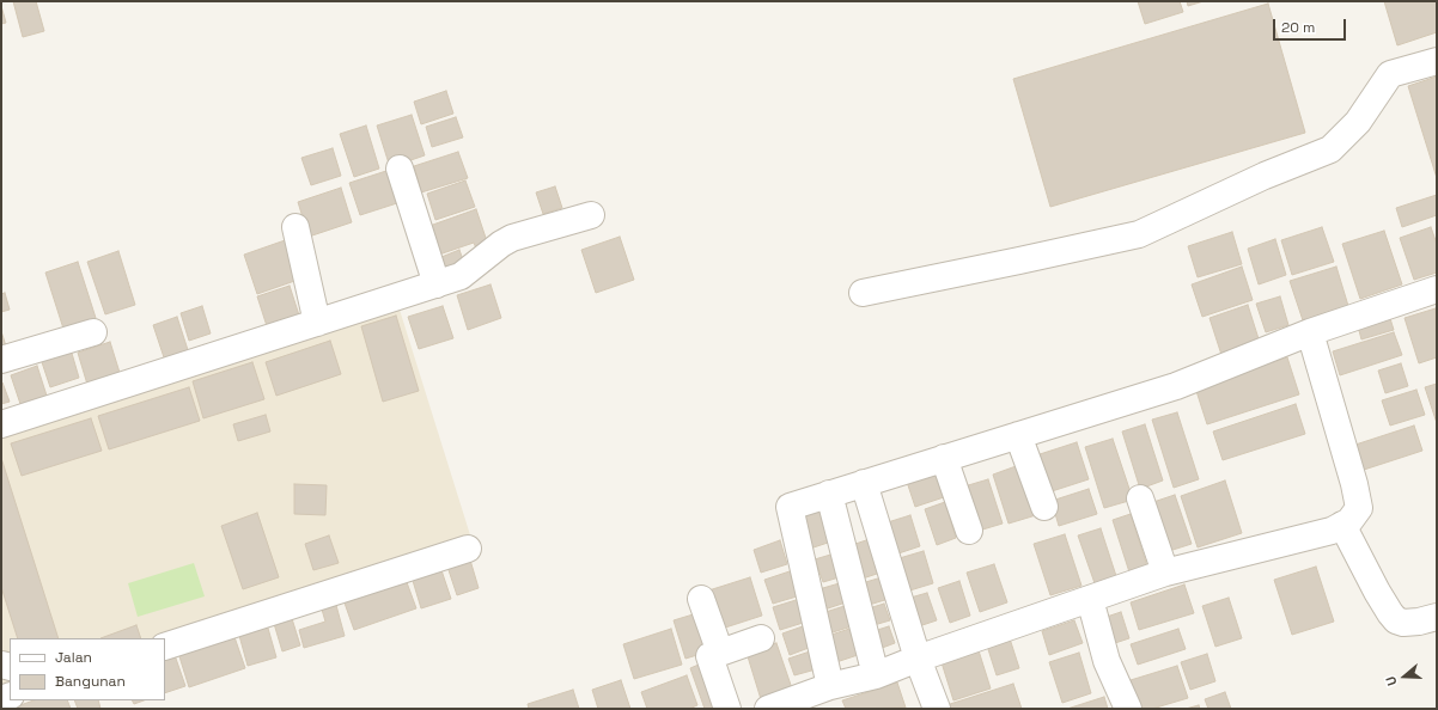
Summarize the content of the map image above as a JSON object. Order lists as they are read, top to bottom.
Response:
{
  "legend": ["Jalan", "Bangunan"],
  "scale_bar": "20 m",
  "north": "left"
}
